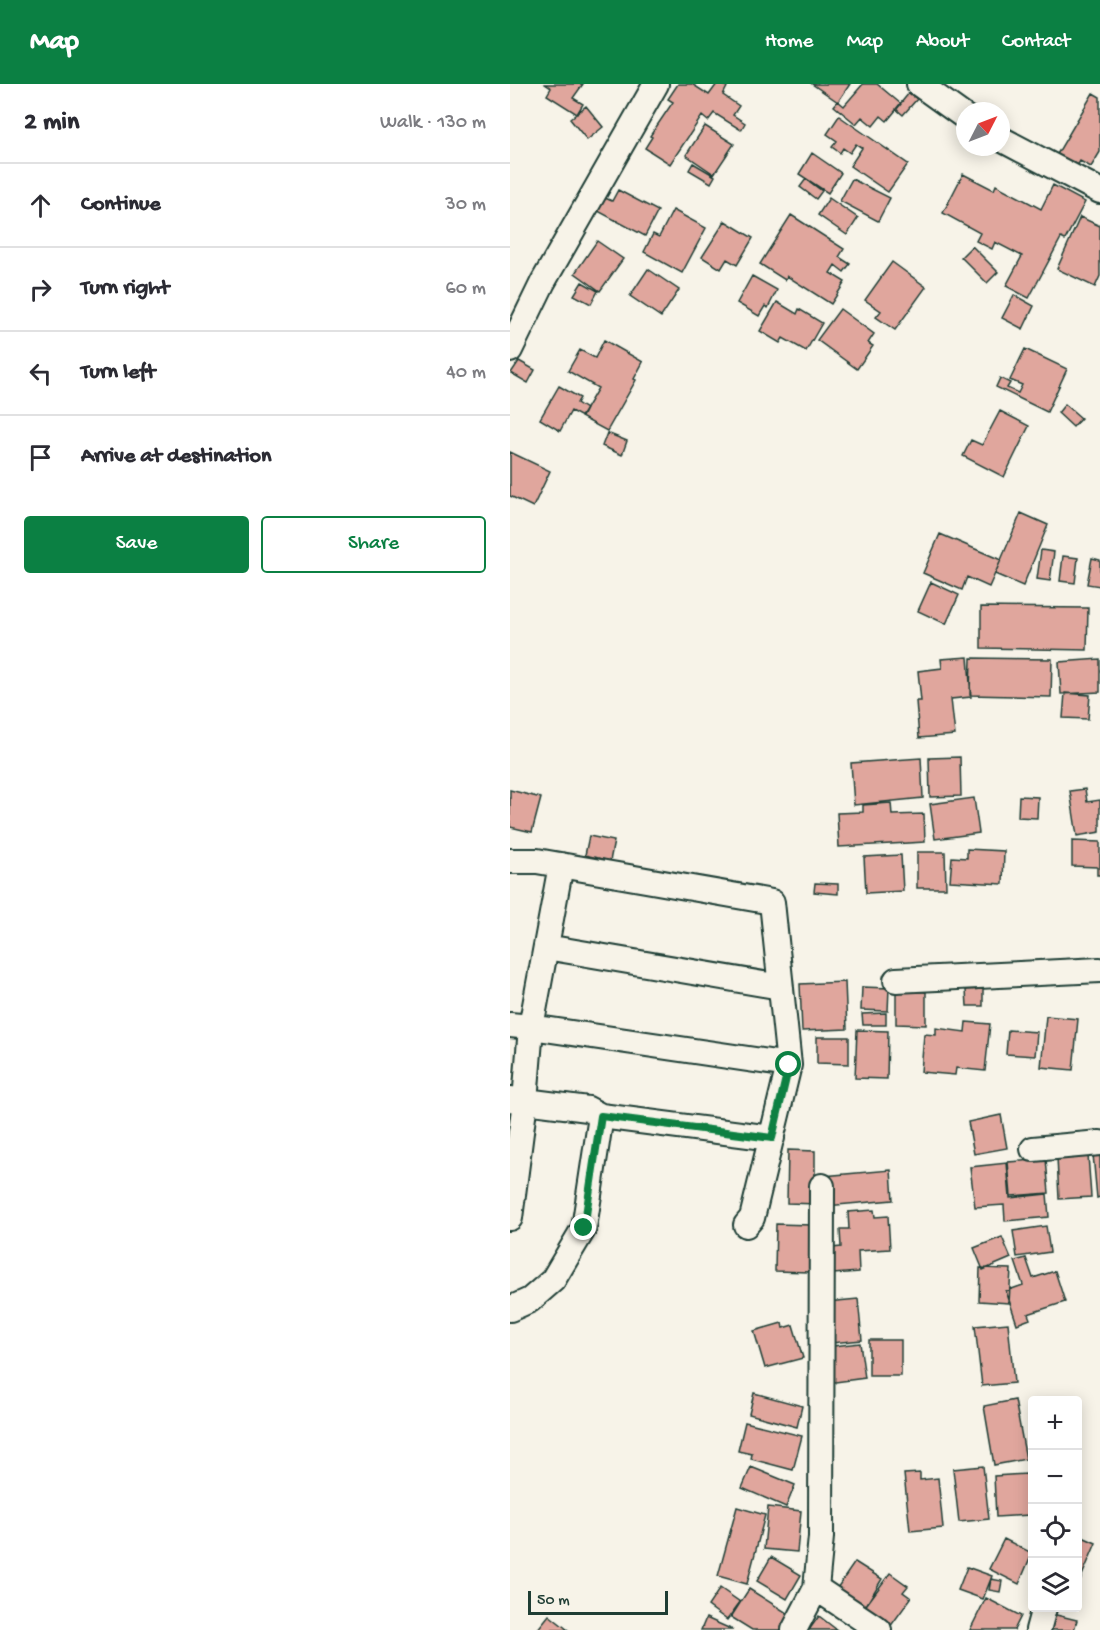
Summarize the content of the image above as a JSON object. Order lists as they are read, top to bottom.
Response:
{
  "scale_bar": "50 m",
  "north": "top right",
  "page": {
    "header": "Map",
    "nav": [
      "Home",
      "Map",
      "About",
      "Contact"
    ],
    "heading": ["2 min", "Walk · 130 m"],
    "list": [
      ["Continue", "30 m"],
      ["Turn right", "60 m"],
      ["Turn left", "40 m"],
      "Arrive at destination"
    ],
    "buttons": ["Save", "Share"],
    "map_buttons": ["+", "−"],
    "scale": "50 m"
  }
}
